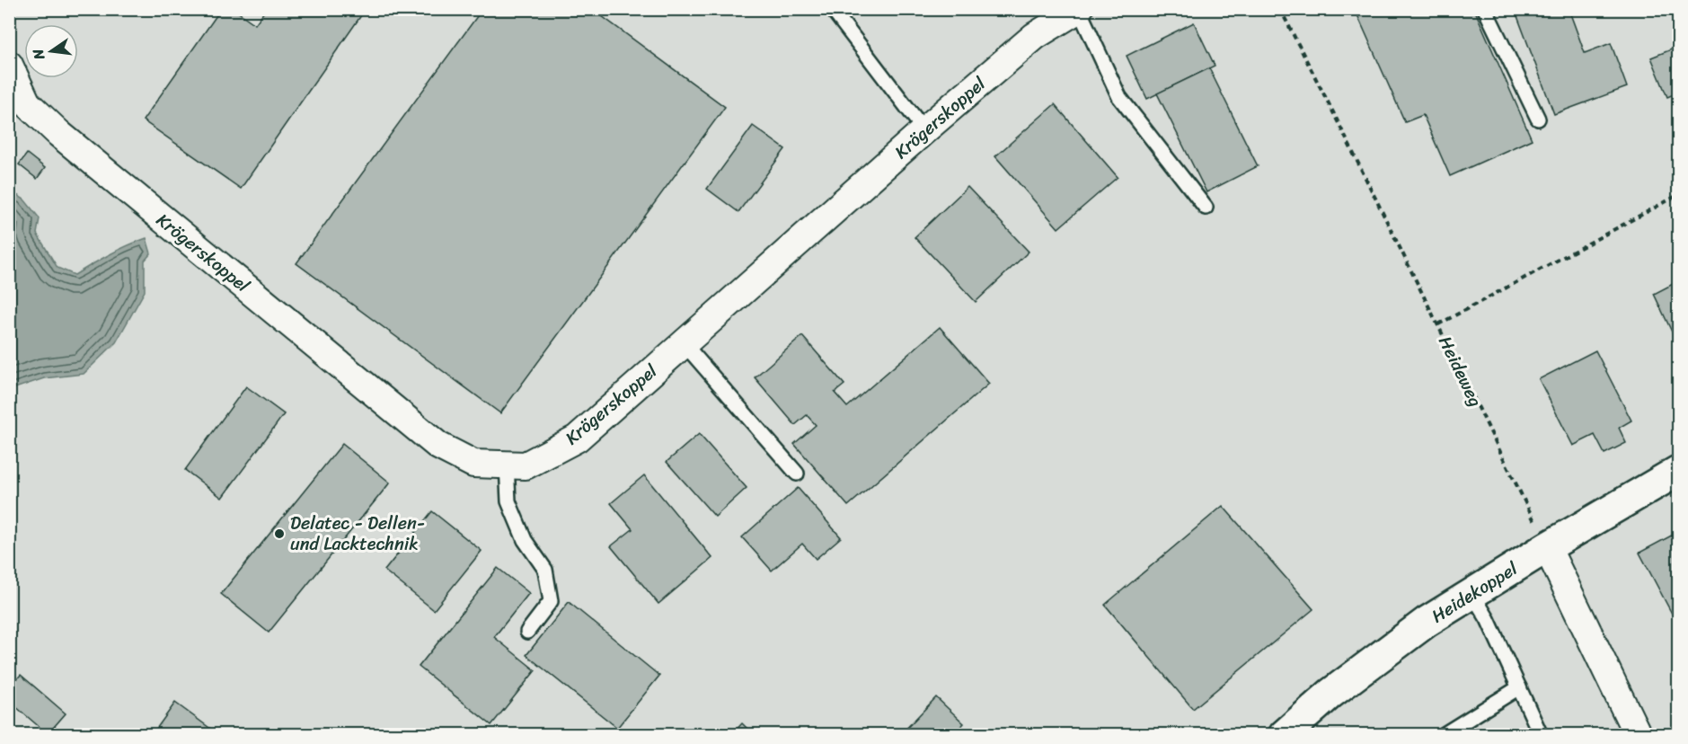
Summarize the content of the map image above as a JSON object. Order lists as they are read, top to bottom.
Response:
{
  "streets": {
    "street": ["Krögerskoppel", "Heidekoppel"],
    "path": ["Heideweg"]
  },
  "crossings": [
    ["Heideweg", "Heidekoppel"]
  ],
  "places": ["Delatec - Dellen- und Lacktechnik"],
  "north": "left"
}
